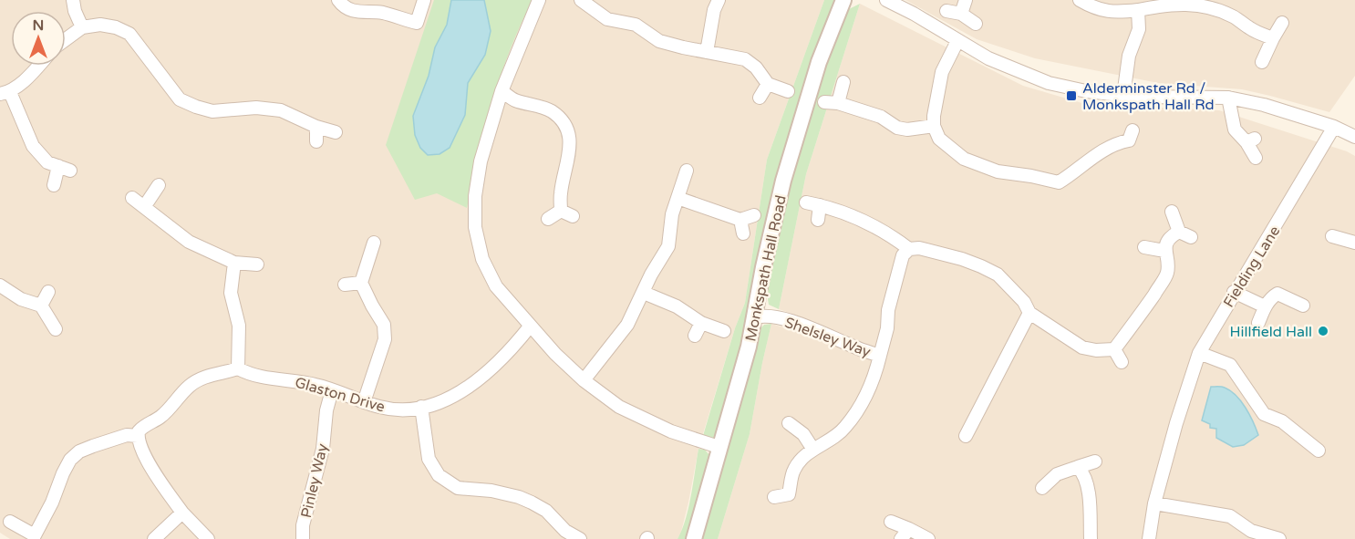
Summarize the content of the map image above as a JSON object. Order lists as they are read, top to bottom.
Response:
{
  "streets": {
    "street": [
      "Fielding Lane",
      "Monkspath Hall Road",
      "Shelsley Way",
      "Glaston Drive",
      "Pinley Way"
    ]
  },
  "crossings": [
    ["Monkspath Hall Road", "Shelsley Way"],
    ["Glaston Drive", "Pinley Way"]
  ],
  "places": {
    "transit": ["Alderminster Rd / Monkspath Hall Rd"],
    "other": ["Hillfield Hall"]
  },
  "north": "top"
}
